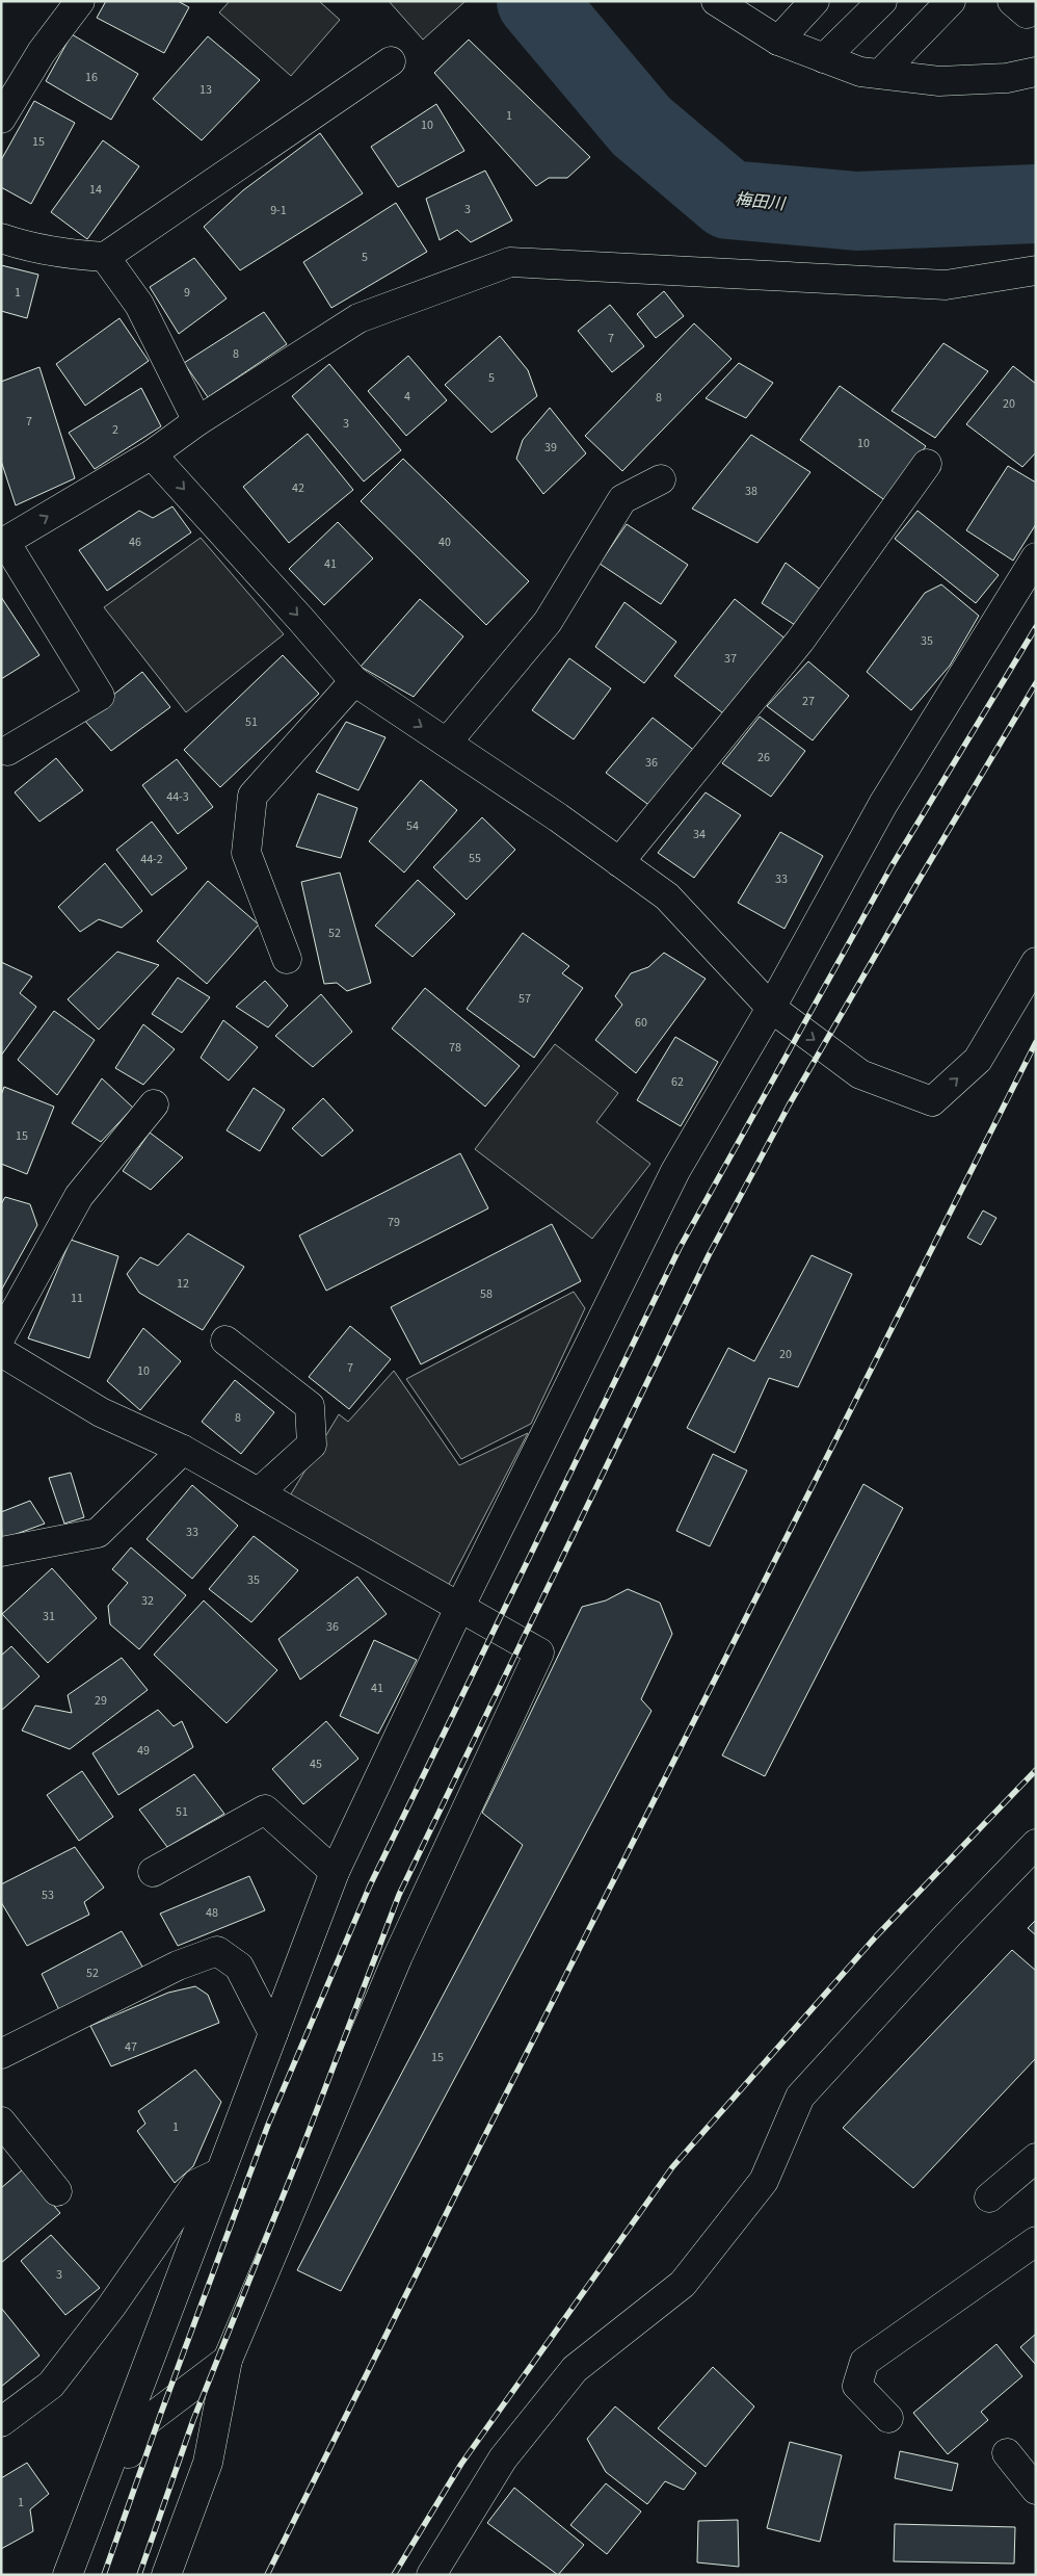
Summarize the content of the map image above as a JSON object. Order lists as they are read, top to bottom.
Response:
{
  "water": ["梅田川"],
  "house_numbers": [
    "16",
    "13",
    "1",
    "10",
    "15",
    "14",
    "3",
    "9-1",
    "5",
    "1",
    "9",
    "7",
    "8",
    "5",
    "4",
    "8",
    "20",
    "7",
    "3",
    "2",
    "10",
    "39",
    "42",
    "38",
    "46",
    "40",
    "41",
    "35",
    "37",
    "27",
    "51",
    "26",
    "36",
    "44-3",
    "54",
    "34",
    "55",
    "44-2",
    "33",
    "52",
    "57",
    "60",
    "78",
    "62",
    "15",
    "79",
    "12",
    "58",
    "11",
    "20",
    "7",
    "10",
    "8",
    "33",
    "35",
    "32",
    "31",
    "36",
    "41",
    "29",
    "49",
    "45",
    "51",
    "53",
    "48",
    "52",
    "47",
    "15",
    "1",
    "3",
    "1"
  ]
}
